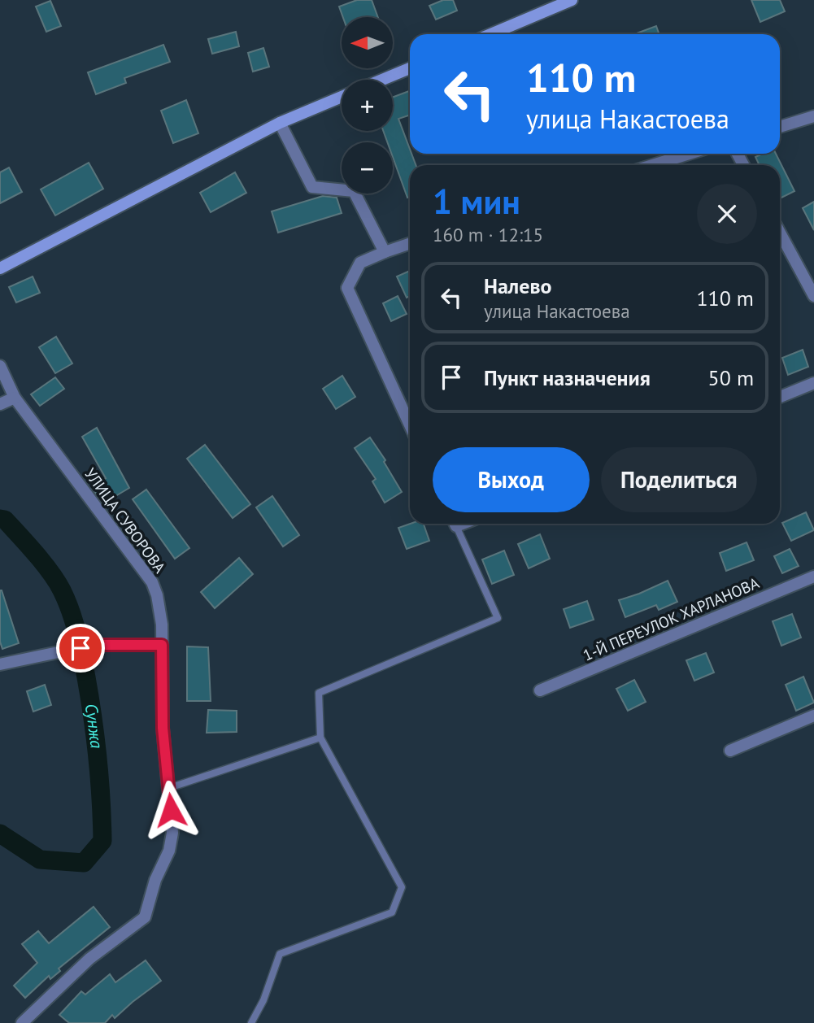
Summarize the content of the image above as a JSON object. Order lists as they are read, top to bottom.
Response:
{
  "streets": {
    "street": ["УЛИЦА СУВОРОВА", "1-Й ПЕРЕУЛОК ХАРЛАНОВА"]
  },
  "water": ["Сунжа"],
  "north": "left",
  "page": {
    "map_buttons": ["+", "−"],
    "turn": ["110 m", "улица Накастоева"],
    "heading": ["1 мин", "160 m · 12:15"],
    "list": [
      {
        "name": "Налево",
        "note": "улица Накастоева",
        "value": "110 m"
      },
      {
        "name": "Пункт назначения",
        "value": "50 m"
      }
    ],
    "buttons": ["Выход", "Поделиться"]
  }
}
